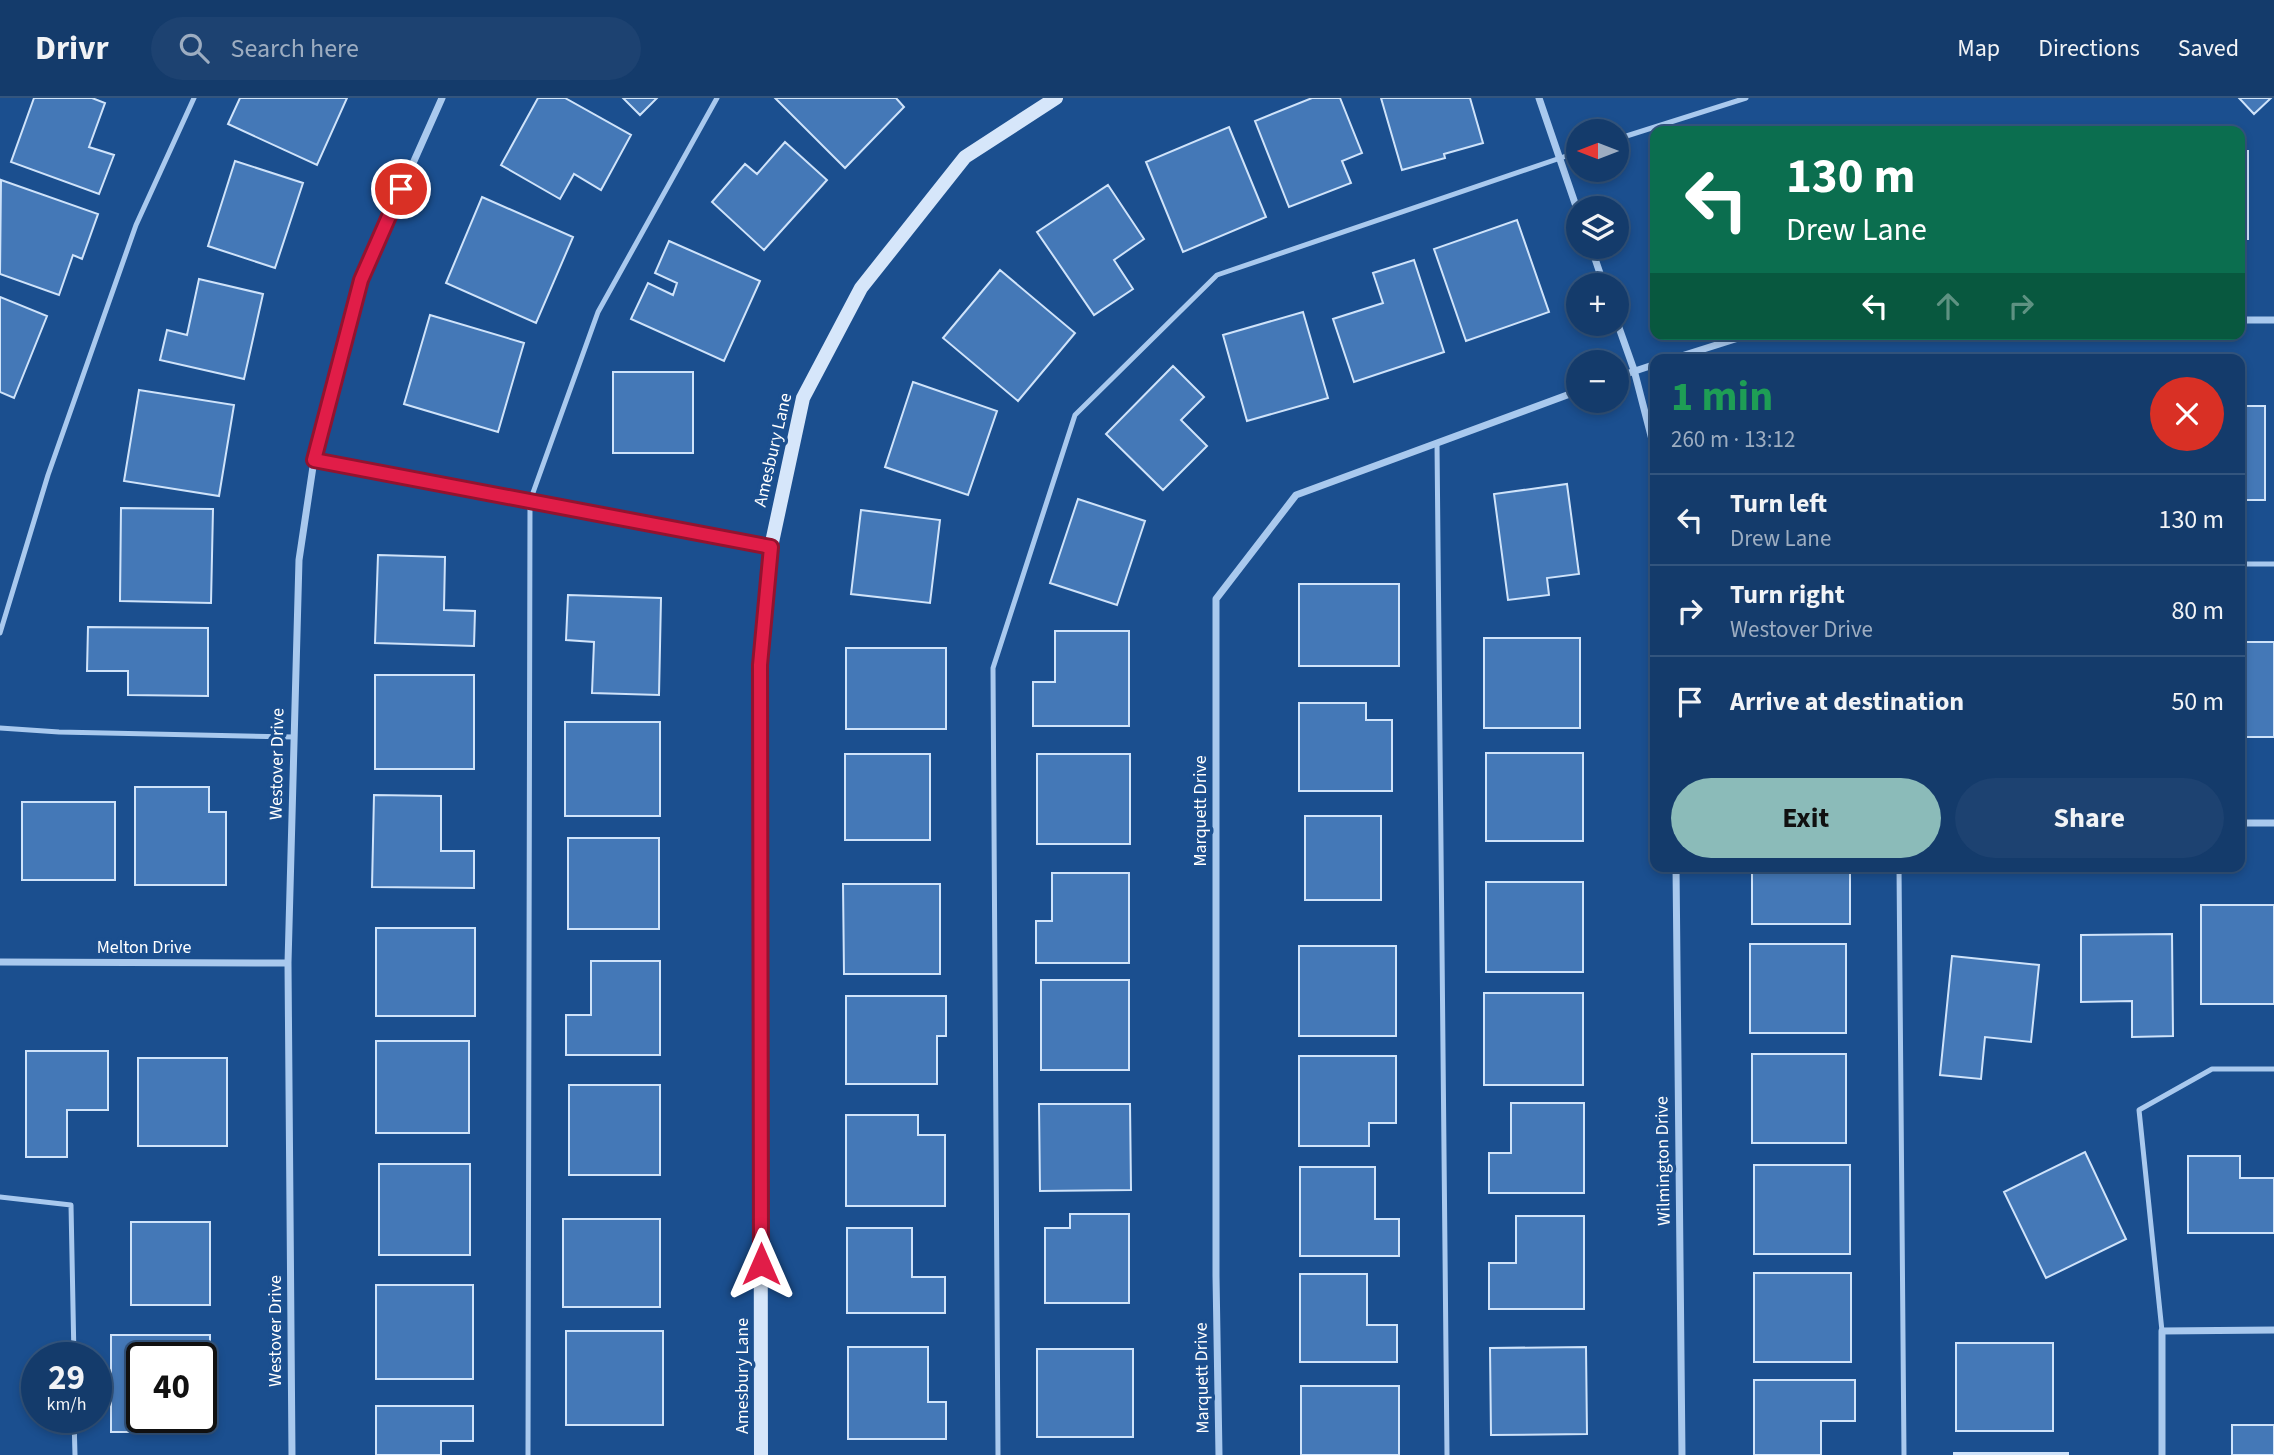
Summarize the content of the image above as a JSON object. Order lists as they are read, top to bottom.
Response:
{
  "streets": {
    "street": [
      "Amesbury Lane",
      "Westover Drive",
      "Marquett Drive",
      "Melton Drive",
      "Wilmington Drive"
    ]
  },
  "crossings": [
    ["Westover Drive", "Melton Drive"]
  ],
  "north": "left",
  "page": {
    "header": "Drivr",
    "search": "Search here",
    "nav": ["Map", "Directions", "Saved"],
    "map_buttons": ["+", "−"],
    "turn": ["130 m", "Drew Lane"],
    "heading": ["1 min", "260 m · 13:12"],
    "list": [
      {
        "name": "Turn left",
        "note": "Drew Lane",
        "value": "130 m"
      },
      {
        "name": "Turn right",
        "note": "Westover Drive",
        "value": "80 m"
      },
      {
        "name": "Arrive at destination",
        "value": "50 m"
      }
    ],
    "buttons": ["Exit", "Share"],
    "speed": "29 km/h",
    "limit": "40"
  }
}
